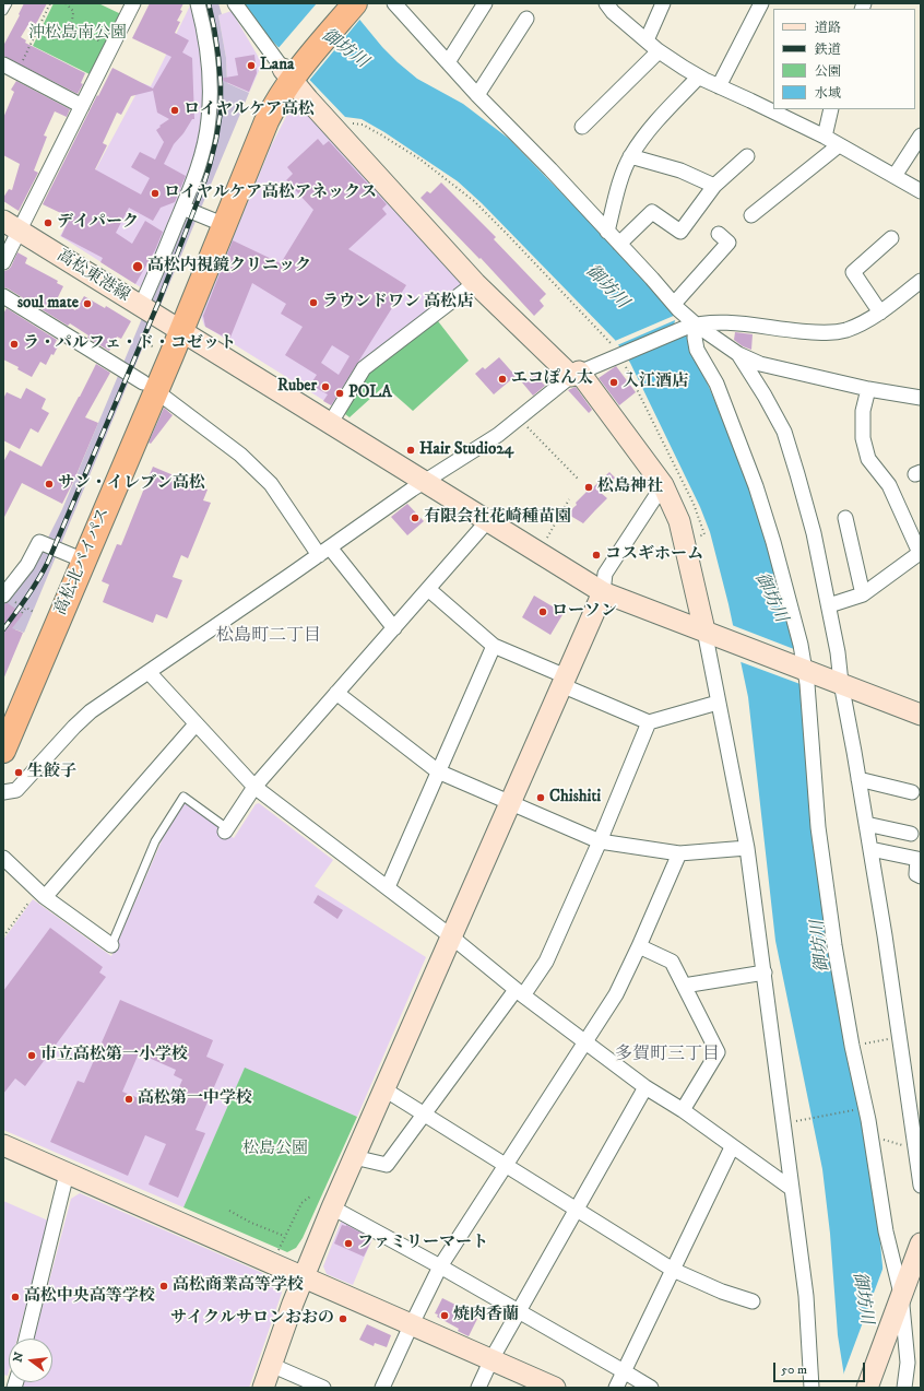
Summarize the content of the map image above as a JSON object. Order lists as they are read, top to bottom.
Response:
{
  "streets": {
    "highway": ["高松北バイパス"],
    "street": ["高松東港線"]
  },
  "crossings": [
    ["高松東港線", "高松北バイパス"]
  ],
  "districts": ["松島町二丁目", "多賀町三丁目"],
  "water": ["御坊川"],
  "parks": ["沖松島南公園", "松島公園"],
  "places": [
    "Lana",
    "ロイヤルケア高松",
    "ロイヤルケア高松アネックス",
    "デイパーク",
    "高松内視鏡クリニック",
    "ラウンドワン 高松店",
    "soul mate",
    "ラ・パルフェ・ド・コゼット",
    "エコぽん太",
    "入江酒店",
    "Ruber",
    "POLA",
    "Hair Studio24",
    "サン・イレブン高松",
    "松島神社",
    "有限会社花崎種苗園",
    "コスギホーム",
    "ローソン",
    "生餃子",
    "Chishiti",
    "市立高松第一小学校",
    "高松第一中学校",
    "ファミリーマート",
    "高松商業高等学校",
    "高松中央高等学校",
    "焼肉香蘭",
    "サイクルサロンおおの"
  ],
  "legend": [
    "道路",
    "鉄道",
    "公園",
    "水域"
  ],
  "scale_bar": "50 m",
  "north": "left"
}
